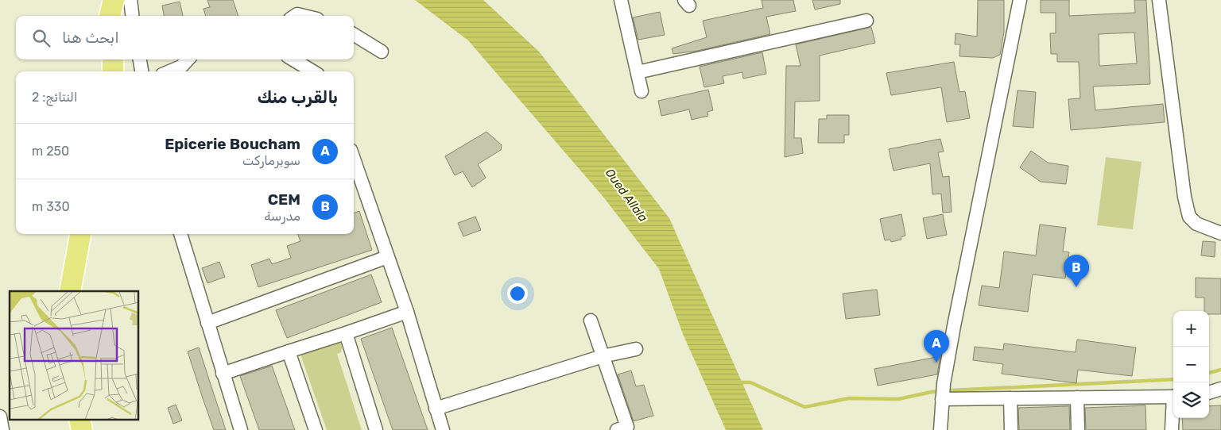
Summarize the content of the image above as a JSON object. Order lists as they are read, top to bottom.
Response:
{
  "water": ["Oued Allala"],
  "page": {
    "search": "ابحث هنا",
    "heading": ["بالقرب منك", "النتائج: 2"],
    "list": [
      {
        "mark": "A",
        "name": "Epicerie Boucham",
        "note": "سوبرماركت",
        "value": "250 m"
      },
      {
        "mark": "B",
        "name": "CEM",
        "note": "مدرسة",
        "value": "330 m"
      }
    ],
    "pins": ["B", "A"],
    "map_buttons": ["+", "−"]
  }
}
